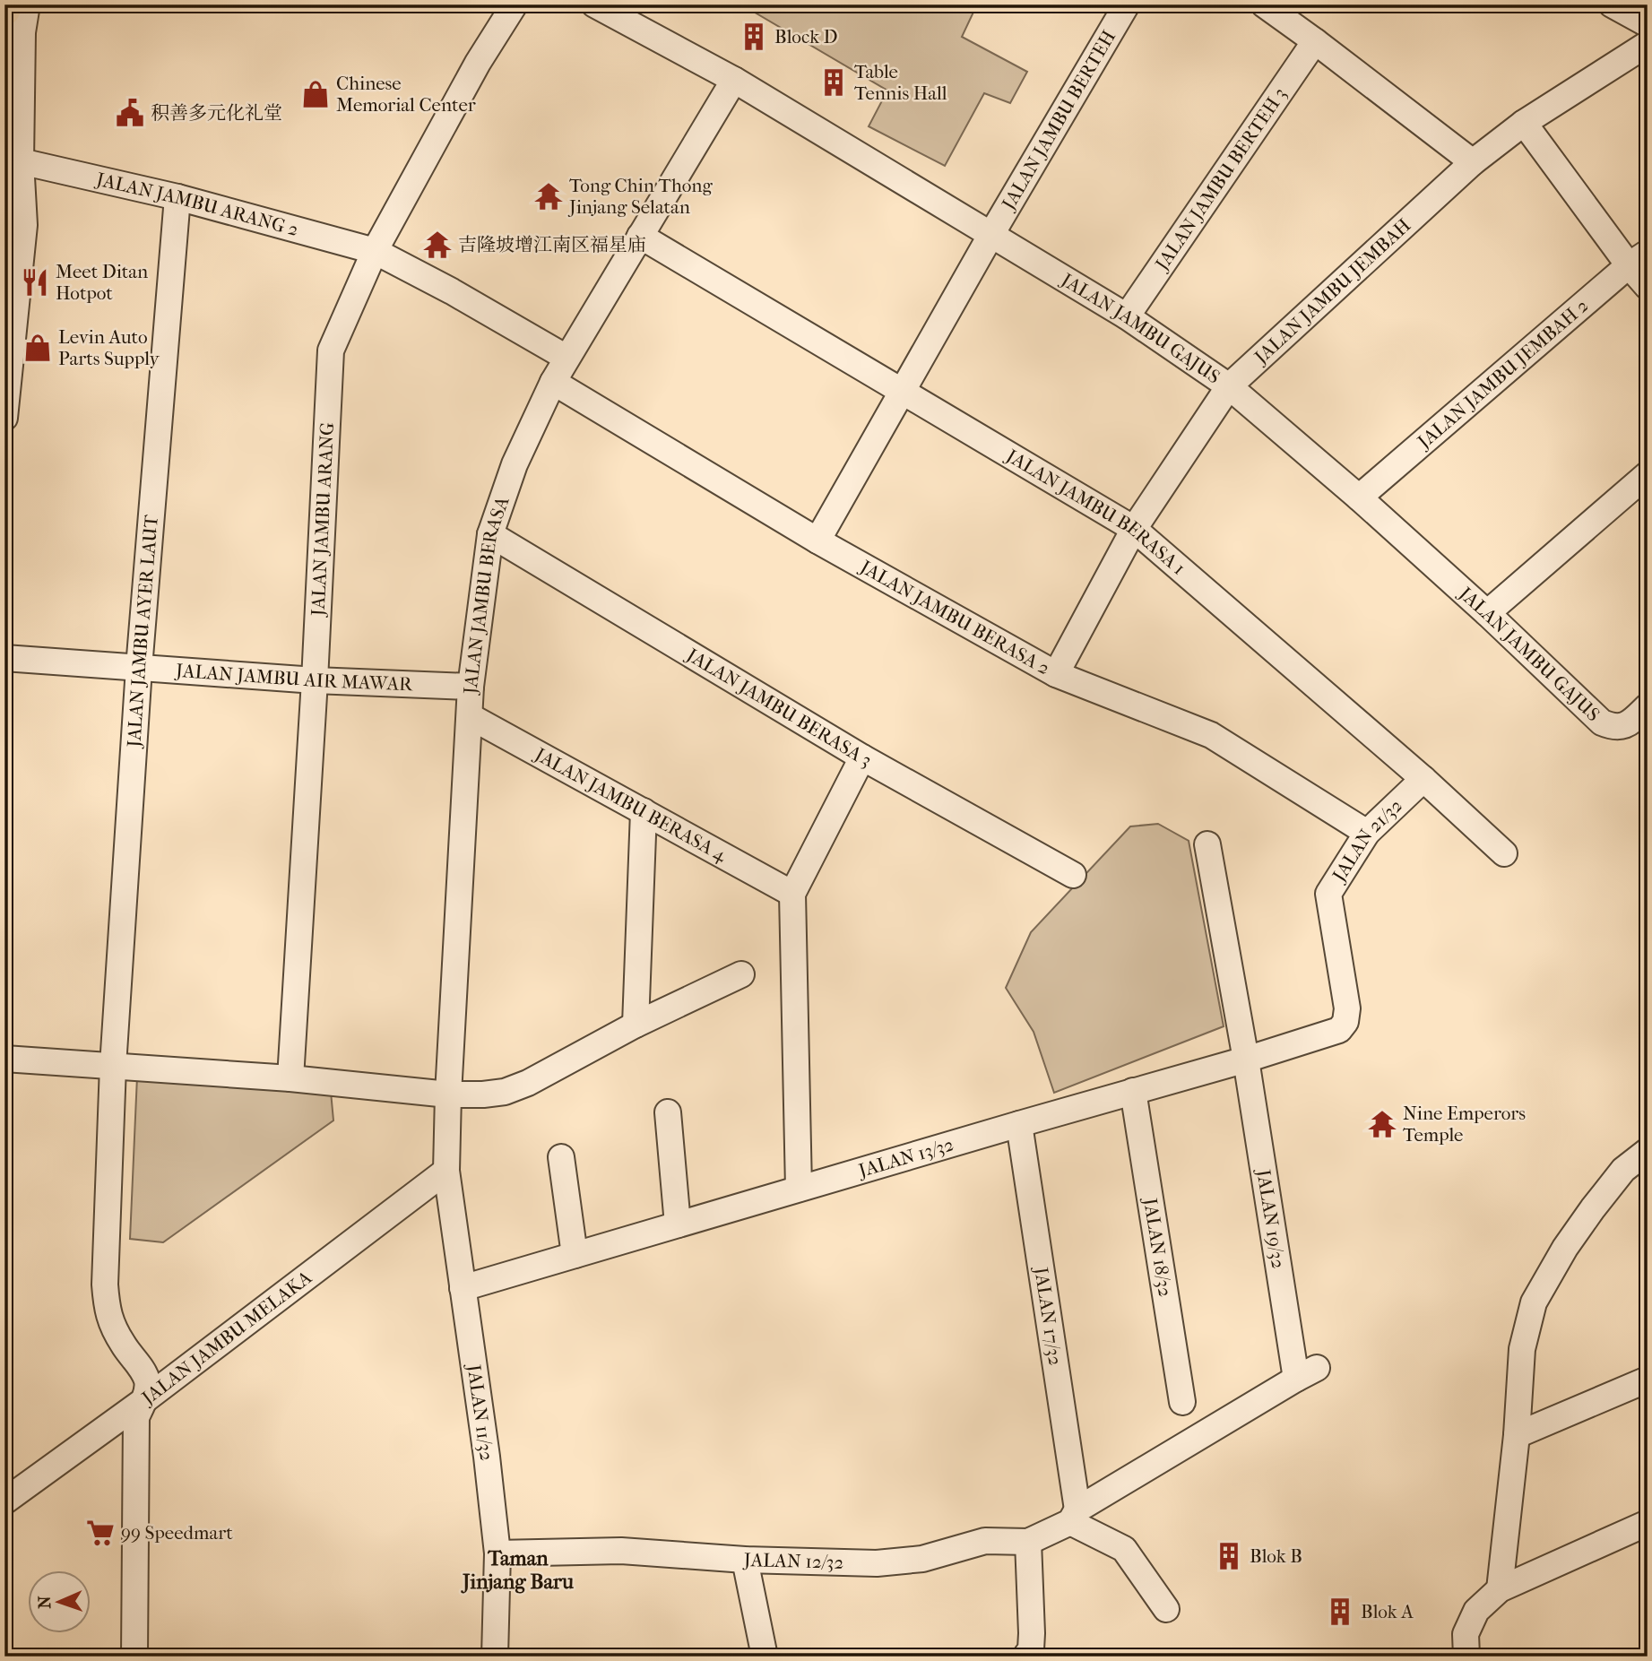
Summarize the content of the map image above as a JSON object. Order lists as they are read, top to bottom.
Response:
{
  "streets": {
    "street": [
      "JALAN JAMBU BERTEH",
      "JALAN JAMBU BERTEH 3",
      "JALAN JAMBU ARANG 2",
      "JALAN JAMBU JEMBAH",
      "JALAN JAMBU GAJUS",
      "JALAN JAMBU JEMBAH 2",
      "JALAN JAMBU BERASA 1",
      "JALAN JAMBU ARANG",
      "JALAN JAMBU BERASA",
      "JALAN JAMBU BERASA 2",
      "JALAN JAMBU AYER LAUT",
      "JALAN JAMBU AIR MAWAR",
      "JALAN JAMBU BERASA 3",
      "JALAN JAMBU BERASA 4",
      "JALAN 21/32",
      "JALAN 13/32",
      "JALAN 19/32",
      "JALAN 18/32",
      "JALAN 17/32",
      "JALAN JAMBU MELAKA",
      "JALAN 11/32",
      "JALAN 12/32"
    ]
  },
  "crossings": [
    ["JALAN JAMBU BERTEH", "JALAN JAMBU GAJUS"],
    ["JALAN JAMBU BERTEH", "JALAN JAMBU BERASA 1"],
    ["JALAN JAMBU BERTEH", "JALAN JAMBU BERASA 2"],
    ["JALAN JAMBU BERTEH 3", "JALAN JAMBU GAJUS"],
    ["JALAN JAMBU ARANG 2", "JALAN JAMBU ARANG"],
    ["JALAN JAMBU ARANG 2", "JALAN JAMBU BERASA"],
    ["JALAN JAMBU ARANG 2", "JALAN JAMBU AYER LAUT"],
    ["JALAN JAMBU JEMBAH", "JALAN JAMBU GAJUS"],
    ["JALAN JAMBU JEMBAH", "JALAN JAMBU BERASA 1"],
    ["JALAN JAMBU JEMBAH", "JALAN JAMBU BERASA 2"],
    ["JALAN JAMBU GAJUS", "JALAN JAMBU JEMBAH 2"],
    ["JALAN JAMBU GAJUS", "JALAN JAMBU BERASA"],
    ["JALAN JAMBU BERASA 1", "JALAN JAMBU BERASA"],
    ["JALAN JAMBU BERASA 1", "JALAN 21/32"],
    ["JALAN JAMBU ARANG", "JALAN JAMBU AIR MAWAR"],
    ["JALAN JAMBU BERASA", "JALAN JAMBU BERASA 2"],
    ["JALAN JAMBU BERASA", "JALAN JAMBU AIR MAWAR"],
    ["JALAN JAMBU BERASA", "JALAN JAMBU BERASA 3"],
    ["JALAN JAMBU BERASA", "JALAN JAMBU BERASA 4"],
    ["JALAN JAMBU BERASA", "JALAN JAMBU MELAKA"],
    ["JALAN JAMBU BERASA", "JALAN 11/32"],
    ["JALAN JAMBU BERASA 2", "JALAN 21/32"],
    ["JALAN JAMBU AYER LAUT", "JALAN JAMBU AIR MAWAR"],
    ["JALAN JAMBU AYER LAUT", "JALAN JAMBU MELAKA"],
    ["JALAN 21/32", "JALAN 13/32"],
    ["JALAN 13/32", "JALAN 19/32"],
    ["JALAN 13/32", "JALAN 18/32"],
    ["JALAN 13/32", "JALAN 17/32"],
    ["JALAN 13/32", "JALAN 11/32"],
    ["JALAN 19/32", "JALAN 12/32"],
    ["JALAN 17/32", "JALAN 12/32"],
    ["JALAN JAMBU MELAKA", "JALAN 11/32"],
    ["JALAN 11/32", "JALAN 12/32"]
  ],
  "districts": ["Taman Jinjang Baru"],
  "places": {
    "building": [
      "Block D",
      "Table Tennis Hall",
      "Blok B",
      "Blok A"
    ],
    "shop": ["Chinese Memorial Center", "Levin Auto Parts Supply"],
    "public building": ["积善多元化礼堂"],
    "temple": ["Tong Chin Thong Jinjang Selatan", "吉隆坡增江南区福星庙", "Nine Emperors Temple"],
    "restaurant": ["Meet Ditan Hotpot"],
    "supermarket": ["99 Speedmart"]
  },
  "north": "left"
}
